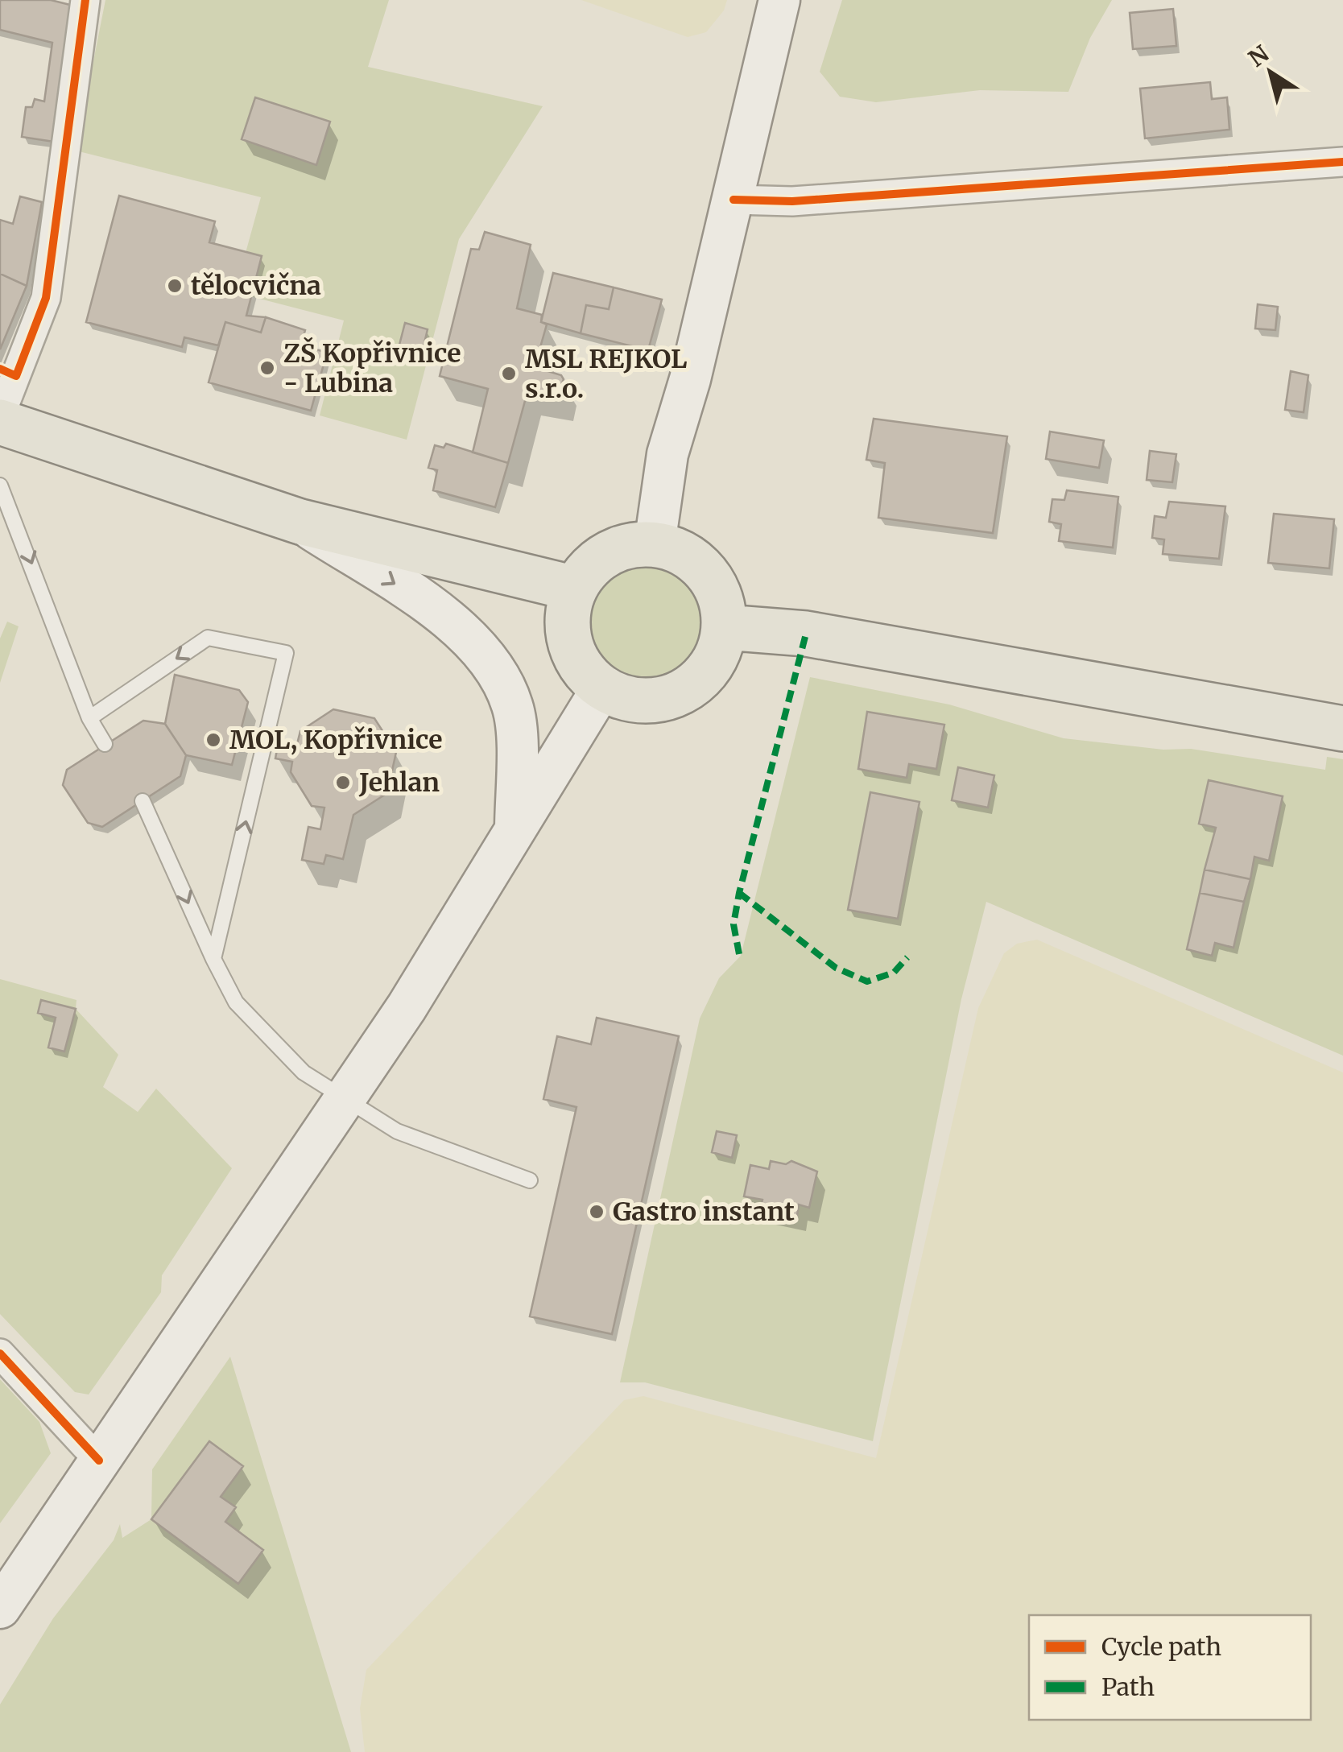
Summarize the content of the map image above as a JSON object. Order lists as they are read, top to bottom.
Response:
{
  "places": [
    "tělocvična",
    "ZŠ Kopřivnice - Lubina",
    "MSL REJKOL s.r.o.",
    "MOL, Kopřivnice",
    "Jehlan",
    "Gastro instant"
  ],
  "legend": ["Cycle path", "Path"],
  "north": "top left"
}
